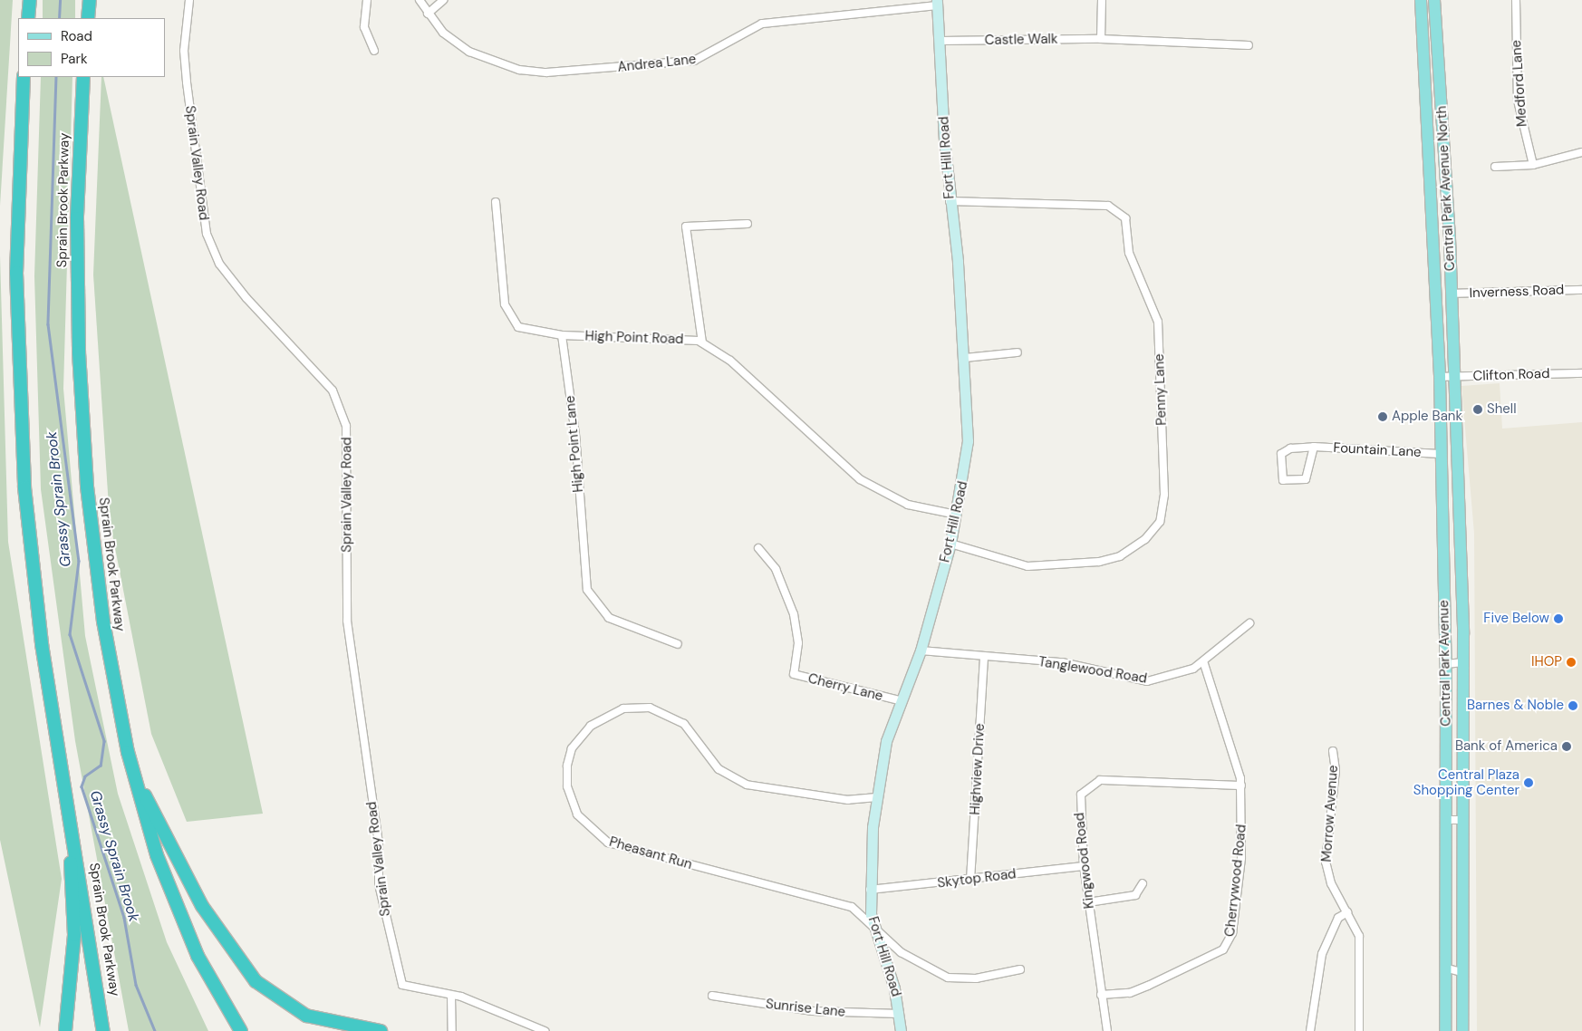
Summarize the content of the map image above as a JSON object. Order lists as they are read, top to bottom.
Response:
{
  "streets": {
    "highway": ["Sprain Brook Parkway"],
    "main road": ["Central Park Avenue North", "Central Park Avenue"],
    "street": [
      "Castle Walk",
      "Andrea Lane",
      "Medford Lane",
      "Fort Hill Road",
      "Sprain Valley Road",
      "Inverness Road",
      "High Point Road",
      "Clifton Road",
      "Penny Lane",
      "High Point Lane",
      "Fountain Lane",
      "Tanglewood Road",
      "Cherry Lane",
      "Highview Drive",
      "Morrow Avenue",
      "Pheasant Run",
      "Kingwood Road",
      "Skytop Road",
      "Cherrywood Road",
      "Sunrise Lane"
    ]
  },
  "crossings": [
    ["Castle Walk", "Fort Hill Road"],
    ["Andrea Lane", "Fort Hill Road"],
    ["Fort Hill Road", "High Point Road"],
    ["Fort Hill Road", "Penny Lane"],
    ["Fort Hill Road", "Tanglewood Road"],
    ["Fort Hill Road", "Cherry Lane"],
    ["Fort Hill Road", "Pheasant Run"],
    ["Fort Hill Road", "Skytop Road"],
    ["Fort Hill Road", "Sunrise Lane"],
    ["Central Park Avenue North", "Inverness Road"],
    ["Central Park Avenue North", "Clifton Road"],
    ["Central Park Avenue North", "Central Park Avenue"],
    ["High Point Road", "High Point Lane"],
    ["Clifton Road", "Central Park Avenue"],
    ["Fountain Lane", "Central Park Avenue"],
    ["Tanglewood Road", "Highview Drive"],
    ["Tanglewood Road", "Cherrywood Road"],
    ["Highview Drive", "Skytop Road"],
    ["Kingwood Road", "Skytop Road"],
    ["Kingwood Road", "Cherrywood Road"]
  ],
  "water": ["Grassy Sprain Brook"],
  "places": [
    "Shell",
    "Apple Bank",
    "Five Below",
    "IHOP",
    "Barnes & Noble",
    "Bank of America",
    "Central Plaza Shopping Center"
  ],
  "legend": ["Road", "Park"]
}
